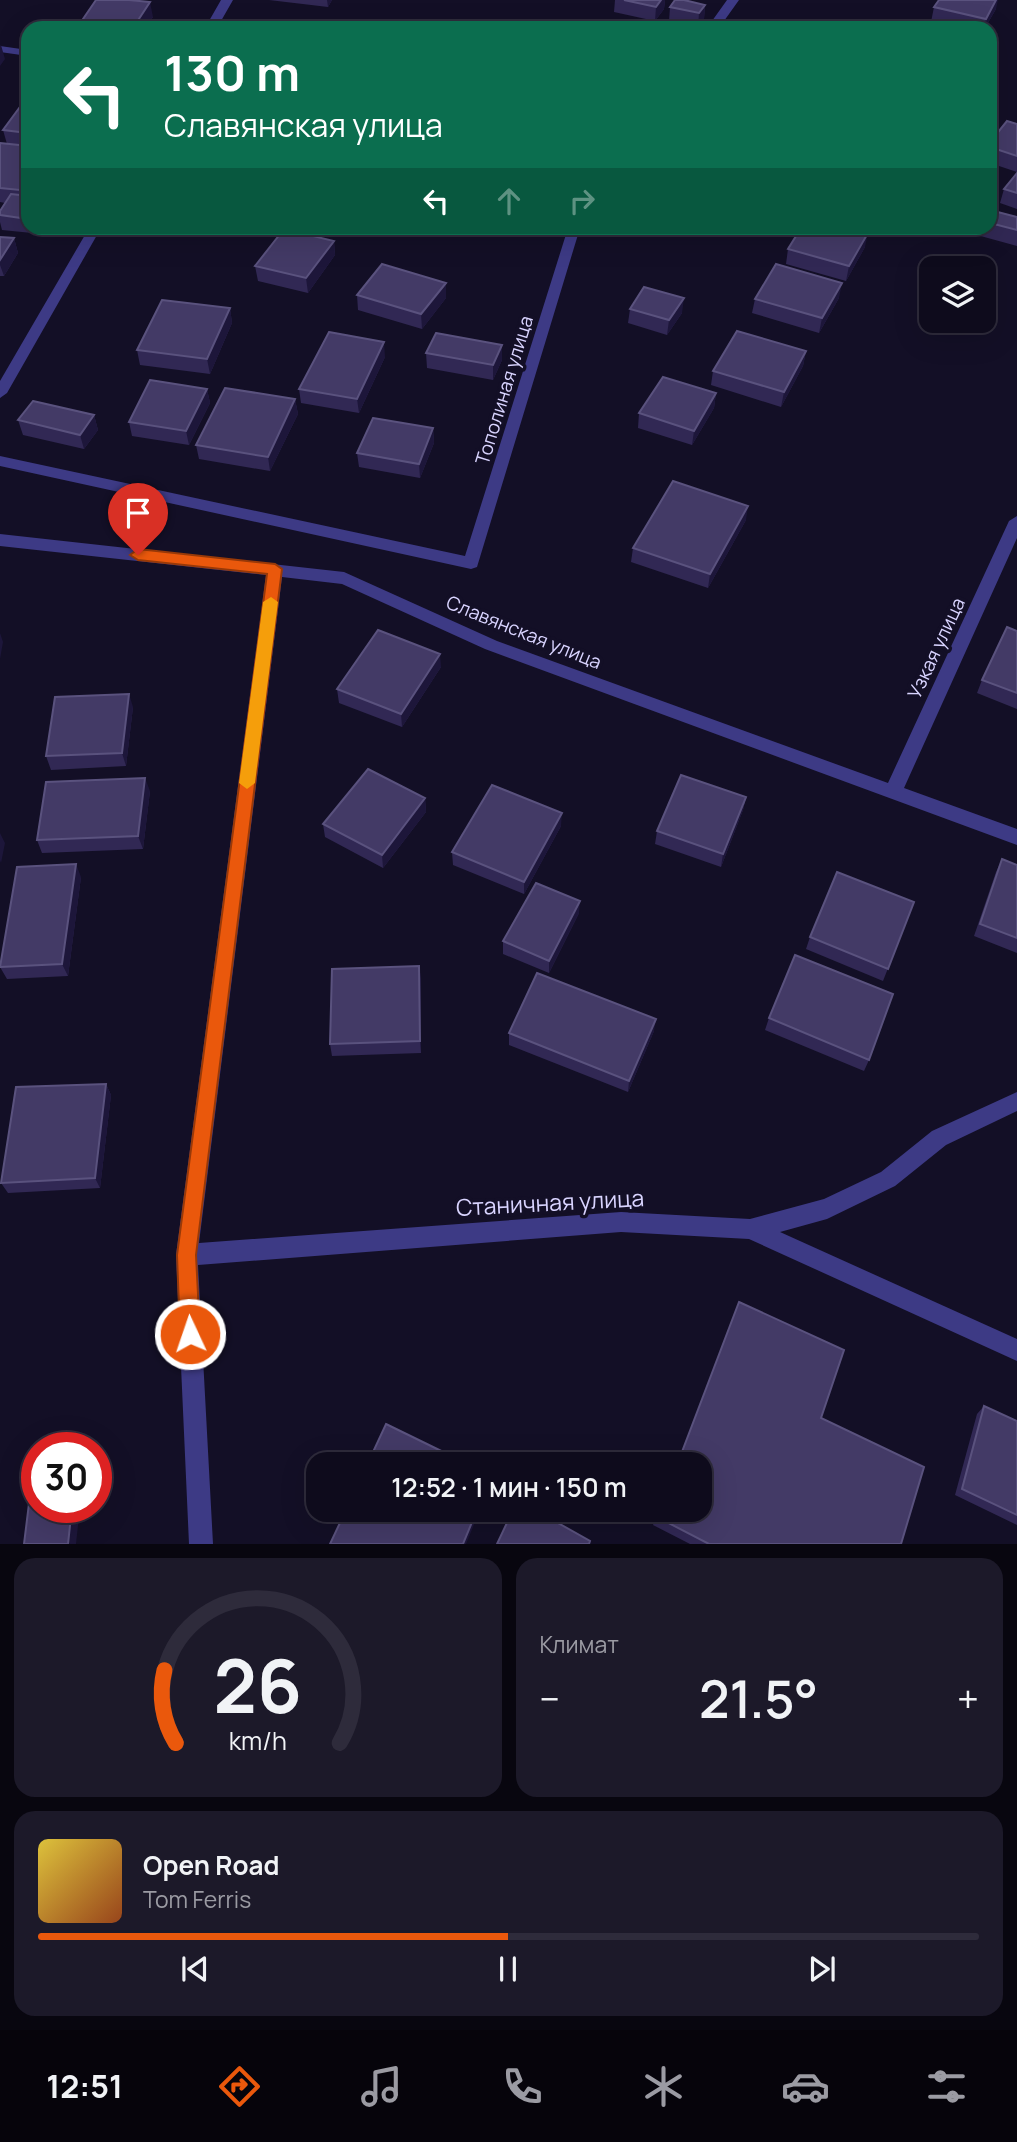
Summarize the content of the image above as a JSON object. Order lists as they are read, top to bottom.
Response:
{
  "streets": {
    "street": [
      "Тополиная улица",
      "Славянская улица",
      "Узкая улица",
      "Станичная улица"
    ]
  },
  "crossings": [
    ["Славянская улица", "Узкая улица"]
  ],
  "page": {
    "turn": ["130 m", "Славянская улица"],
    "limit": "30",
    "trip": "12:52 · 1 мин · 150 m",
    "tile": "Климат",
    "heat": ["−", "21.5°", "+"],
    "song": ["Open Road", "Tom Ferris"],
    "tabs": "12:51",
    "gauge": ["26", "km/h"]
  }
}
